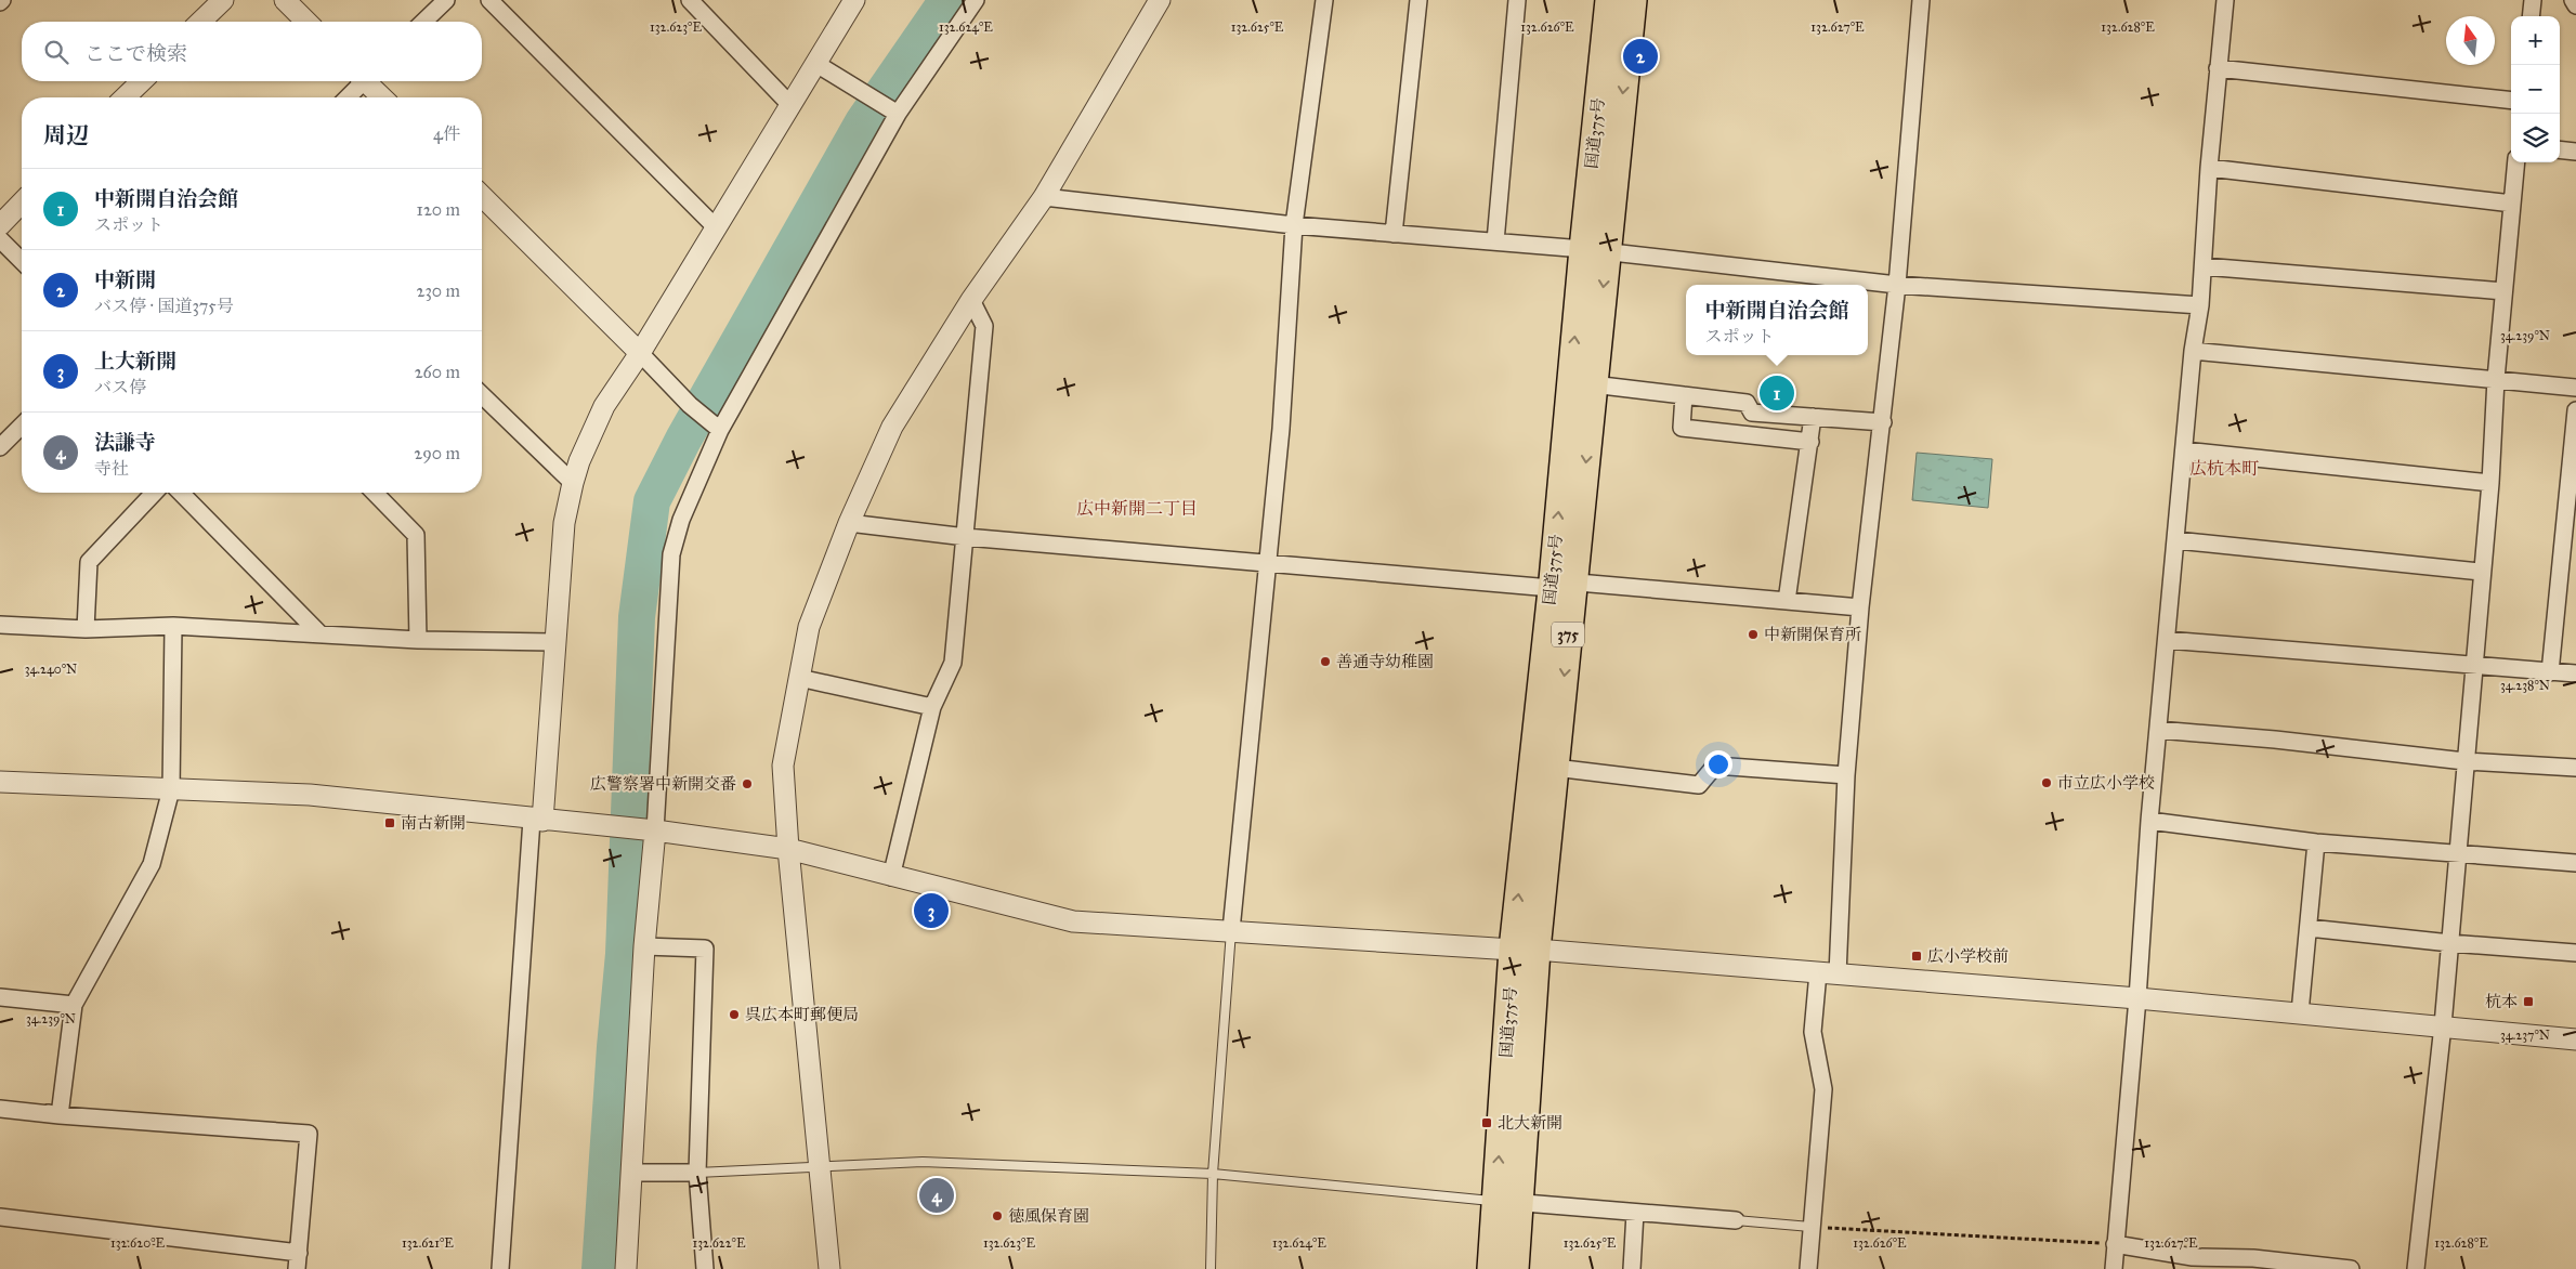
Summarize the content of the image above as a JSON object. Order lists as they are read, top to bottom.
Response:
{
  "streets": {
    "highway": ["国道375号", "375"]
  },
  "districts": ["広杭本町", "広中新開二丁目"],
  "places": {
    "other": [
      "中新開保育所",
      "善通寺幼稚園",
      "市立広小学校",
      "広警察署中新開交番",
      "呉広本町郵便局",
      "徳風保育園"
    ],
    "transit": [
      "南古新開",
      "広小学校前",
      "杭本",
      "北大新開"
    ]
  },
  "north": "top",
  "page": {
    "map_buttons": ["+", "−"],
    "search": "ここで検索",
    "pins": [
      "2",
      "1",
      "3",
      "4"
    ],
    "heading": ["周辺", "4件"],
    "list": [
      {
        "mark": "1",
        "name": "中新開自治会館",
        "note": "スポット",
        "value": "120 m"
      },
      {
        "mark": "2",
        "name": "中新開",
        "note": "バス停 · 国道375号",
        "value": "230 m"
      },
      {
        "mark": "3",
        "name": "上大新開",
        "note": "バス停",
        "value": "260 m"
      },
      {
        "mark": "4",
        "name": "法謙寺",
        "note": "寺社",
        "value": "290 m"
      }
    ],
    "popup": ["中新開自治会館", "スポット"]
  },
  "coordinates": [
    "132.623°E",
    "132.624°E",
    "132.625°E",
    "132.626°E",
    "132.627°E",
    "132.628°E",
    "34.239°N",
    "34.240°N",
    "34.238°N",
    "34.237°N",
    "132.620°E",
    "132.621°E",
    "132.622°E"
  ]
}
